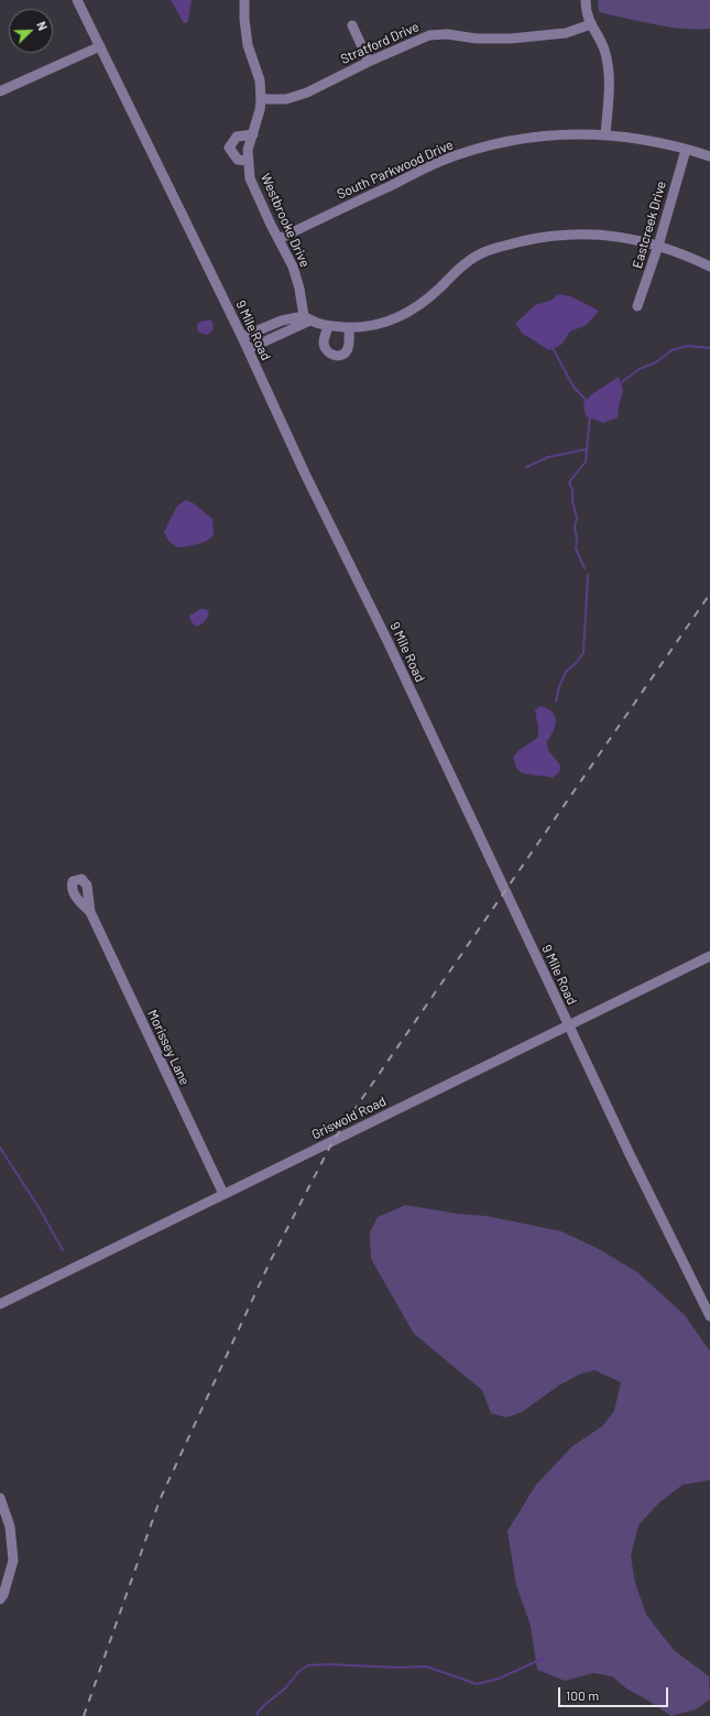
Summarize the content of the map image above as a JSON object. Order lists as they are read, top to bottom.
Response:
{
  "streets": {
    "street": [
      "Stratford Drive",
      "South Parkwood Drive",
      "Westbrooke Drive",
      "Eastcreek Drive",
      "9 Mile Road",
      "Morissey Lane",
      "Griswold Road"
    ]
  },
  "crossings": [
    ["Stratford Drive", "Westbrooke Drive"],
    ["South Parkwood Drive", "Westbrooke Drive"],
    ["South Parkwood Drive", "Eastcreek Drive"],
    ["9 Mile Road", "Griswold Road"],
    ["Morissey Lane", "Griswold Road"]
  ],
  "scale_bar": "100 m",
  "north": "top right"
}
